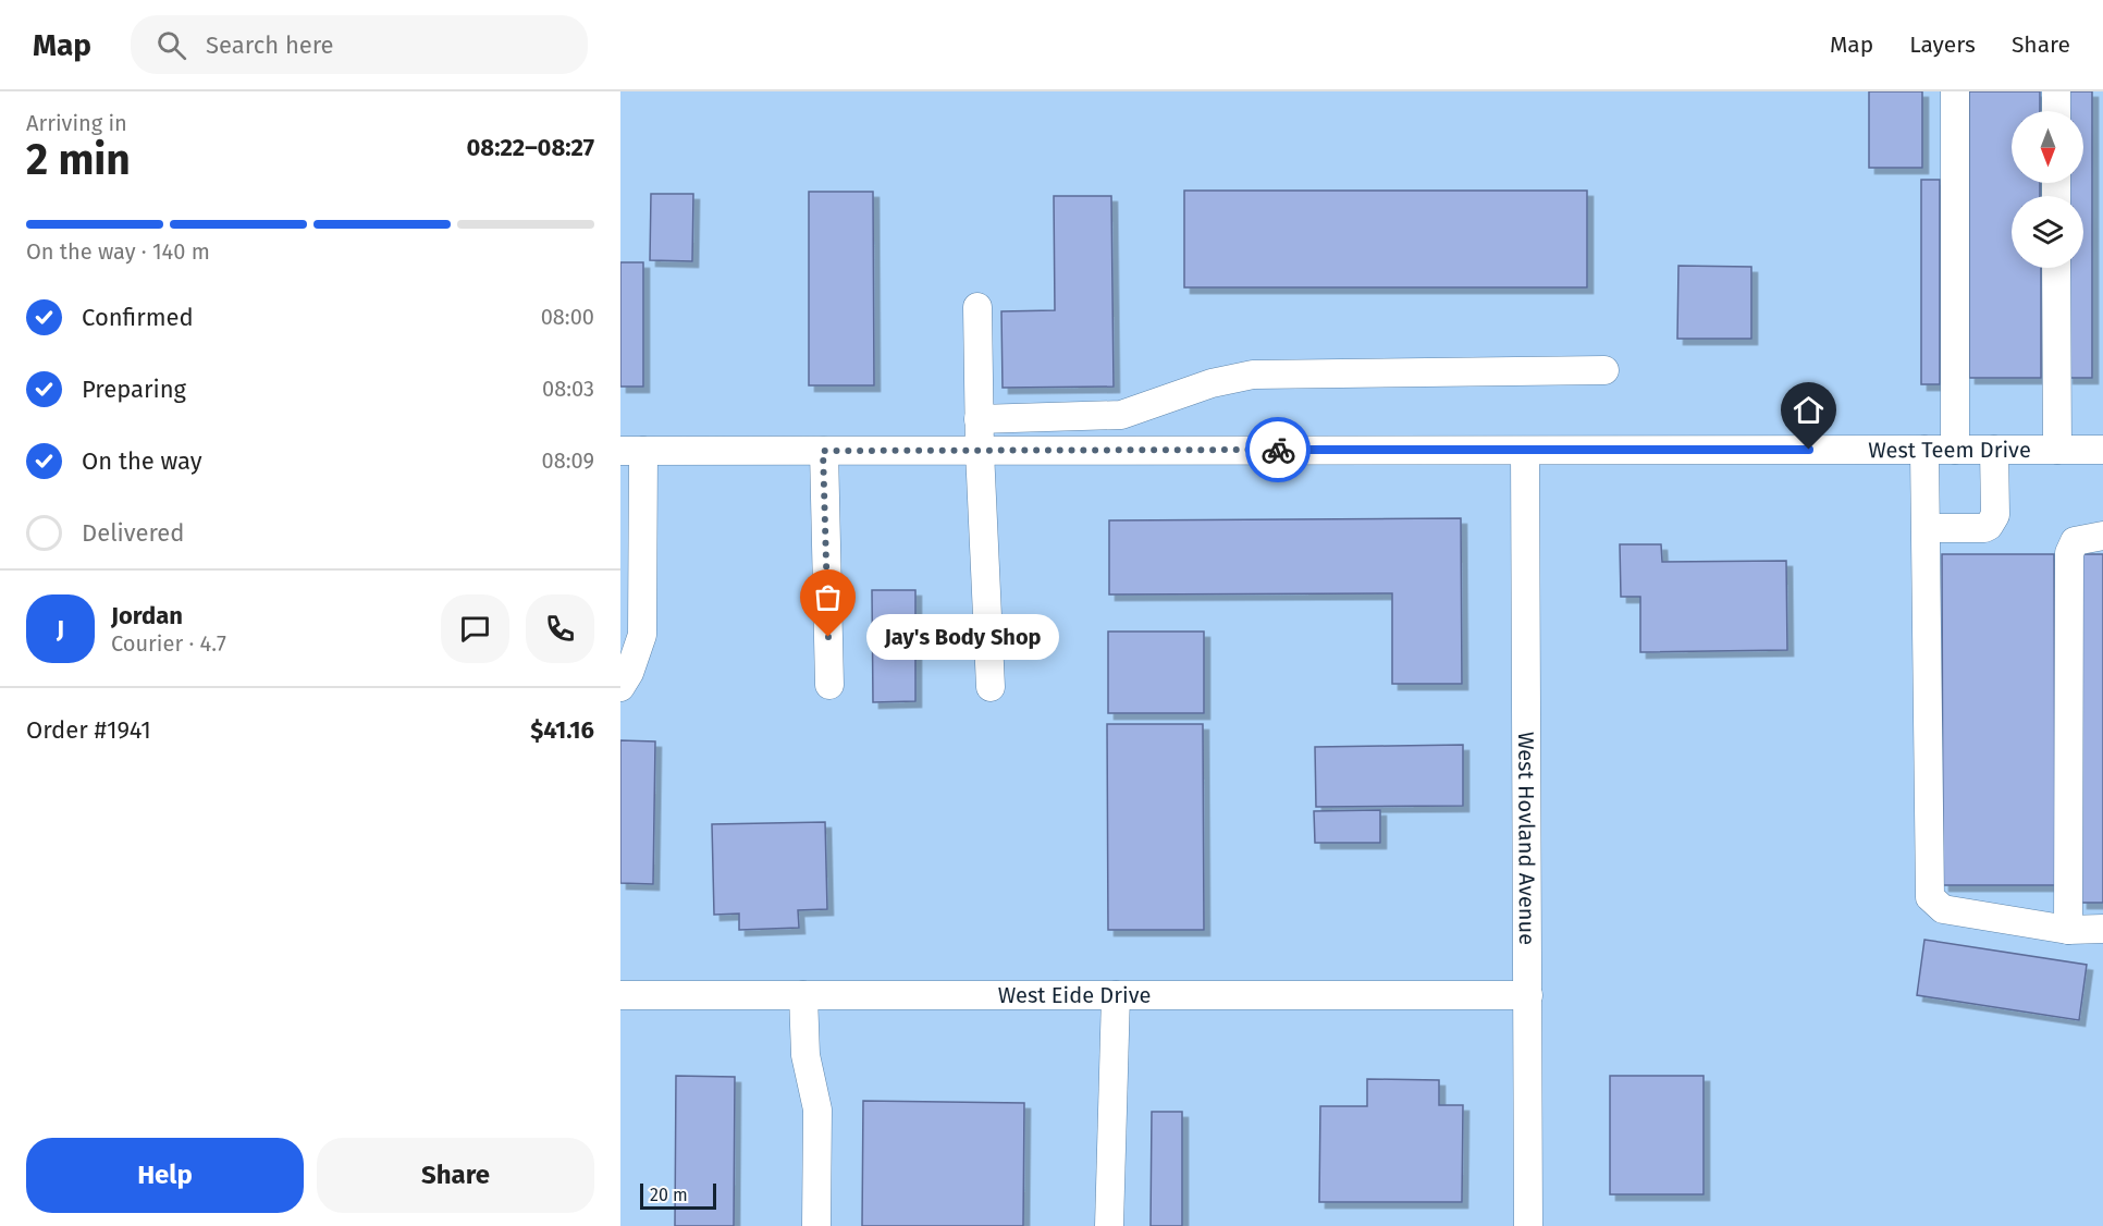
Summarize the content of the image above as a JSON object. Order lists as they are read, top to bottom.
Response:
{
  "streets": {
    "street": ["West Teem Drive", "West Hovland Avenue", "West Eide Drive"]
  },
  "crossings": [
    ["West Teem Drive", "West Hovland Avenue"],
    ["West Hovland Avenue", "West Eide Drive"]
  ],
  "places": ["Jay's Body Shop"],
  "scale_bar": "20 m",
  "north": "bottom",
  "page": {
    "header": "Map",
    "search": "Search here",
    "nav": ["Map", "Layers", "Share"],
    "heading": ["2 min", "Arriving in", "08:22–08:27"],
    "panel": [
      "Jordan",
      "Courier · 4.7",
      "Order #1941",
      "$41.16"
    ],
    "bar": "On the way · 140 m",
    "list": [
      ["Confirmed", "08:00"],
      ["Preparing", "08:03"],
      ["On the way", "08:09"],
      "Delivered"
    ],
    "round": "J",
    "bubble": "Jay's Body Shop",
    "buttons": ["Help", "Share"],
    "scale": "20 m"
  }
}
